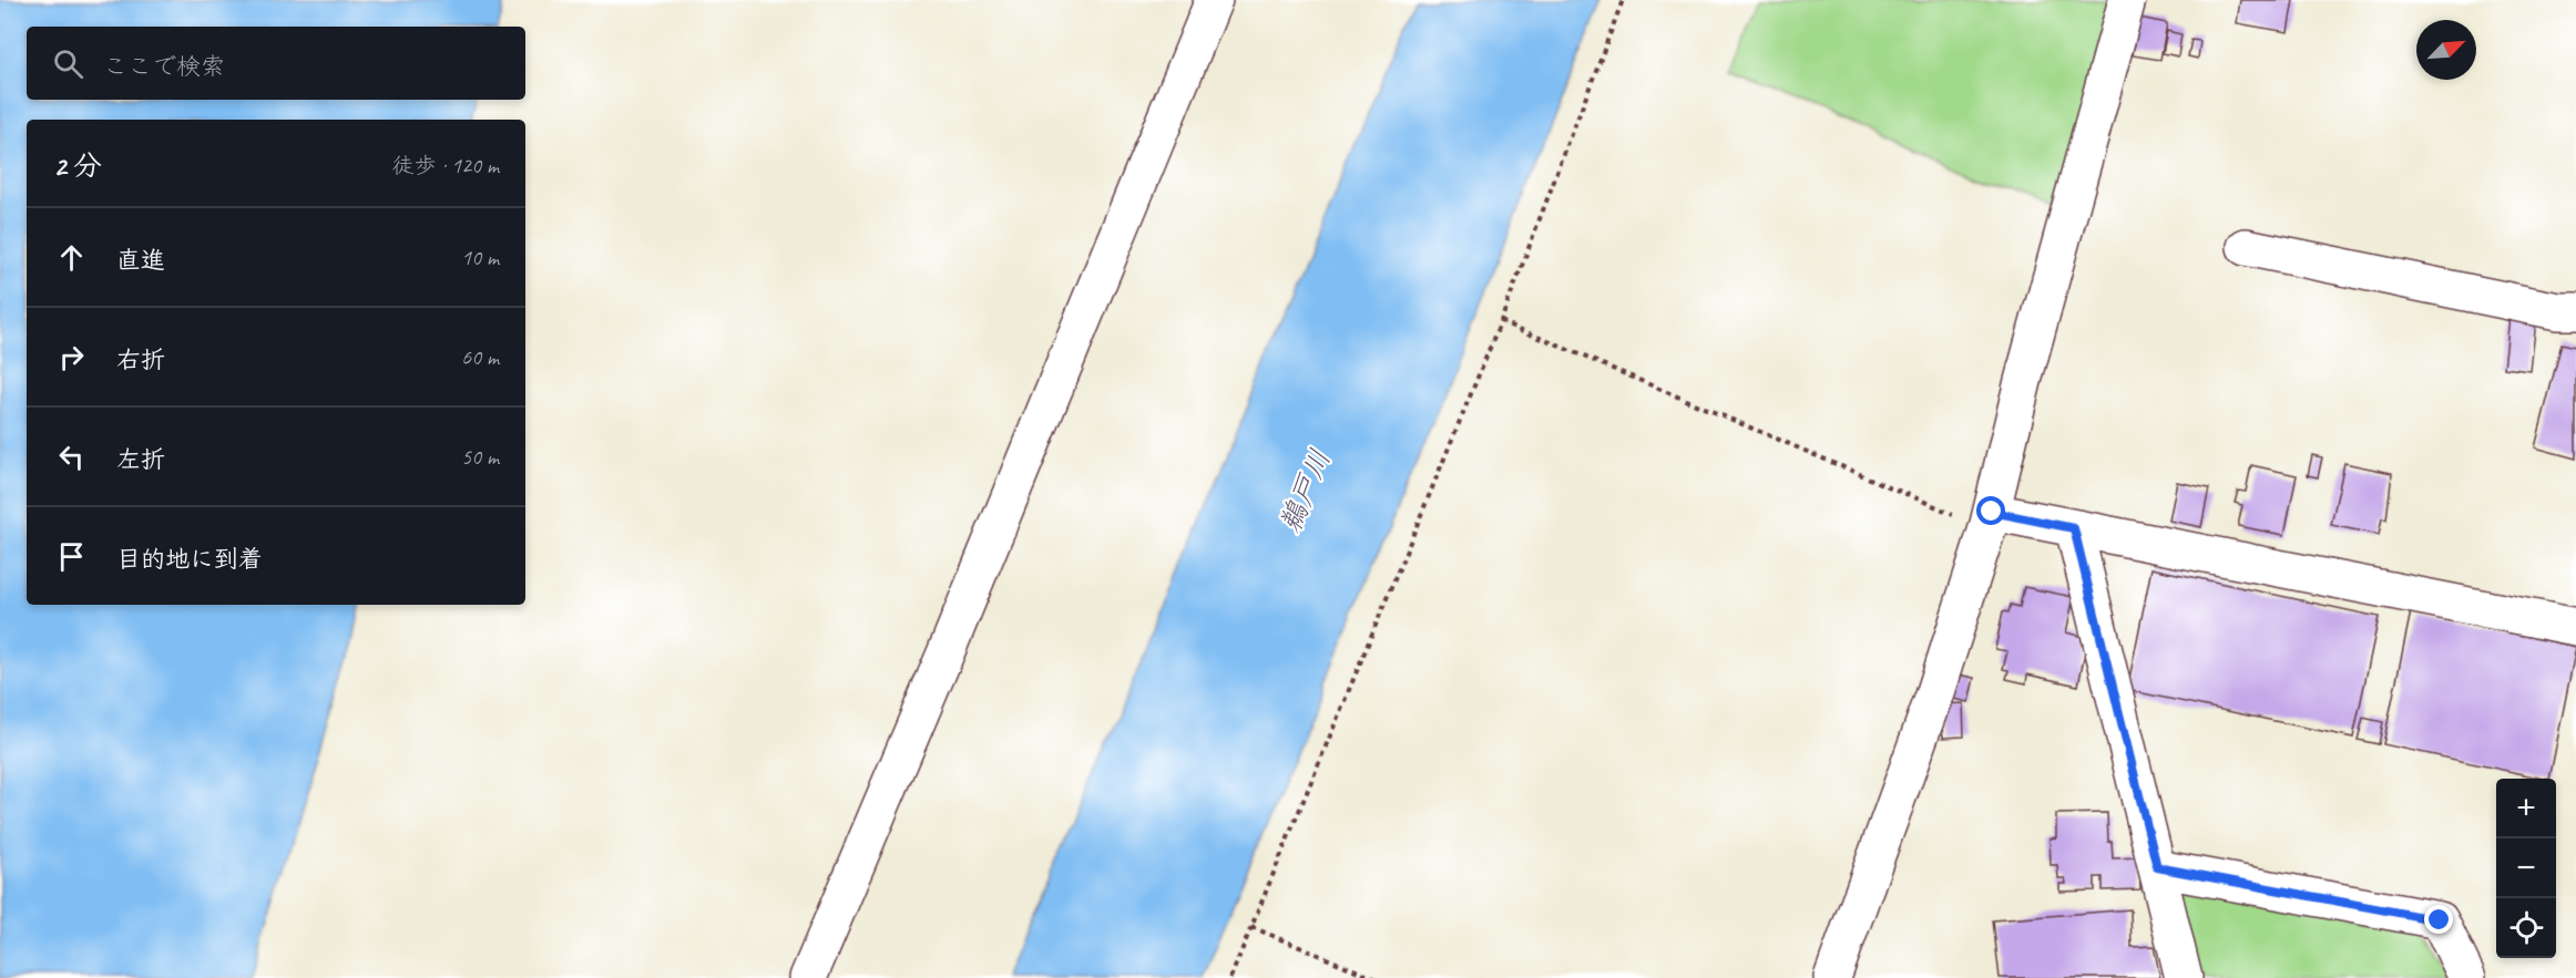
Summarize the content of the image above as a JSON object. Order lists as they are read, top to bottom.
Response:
{
  "water": ["鵜戸川"],
  "north": "top right",
  "page": {
    "search": "ここで検索",
    "heading": ["2 分", "徒歩 · 120 m"],
    "list": [
      ["直進", "10 m"],
      ["右折", "60 m"],
      ["左折", "50 m"],
      "目的地に到着"
    ],
    "map_buttons": ["+", "−"]
  }
}
